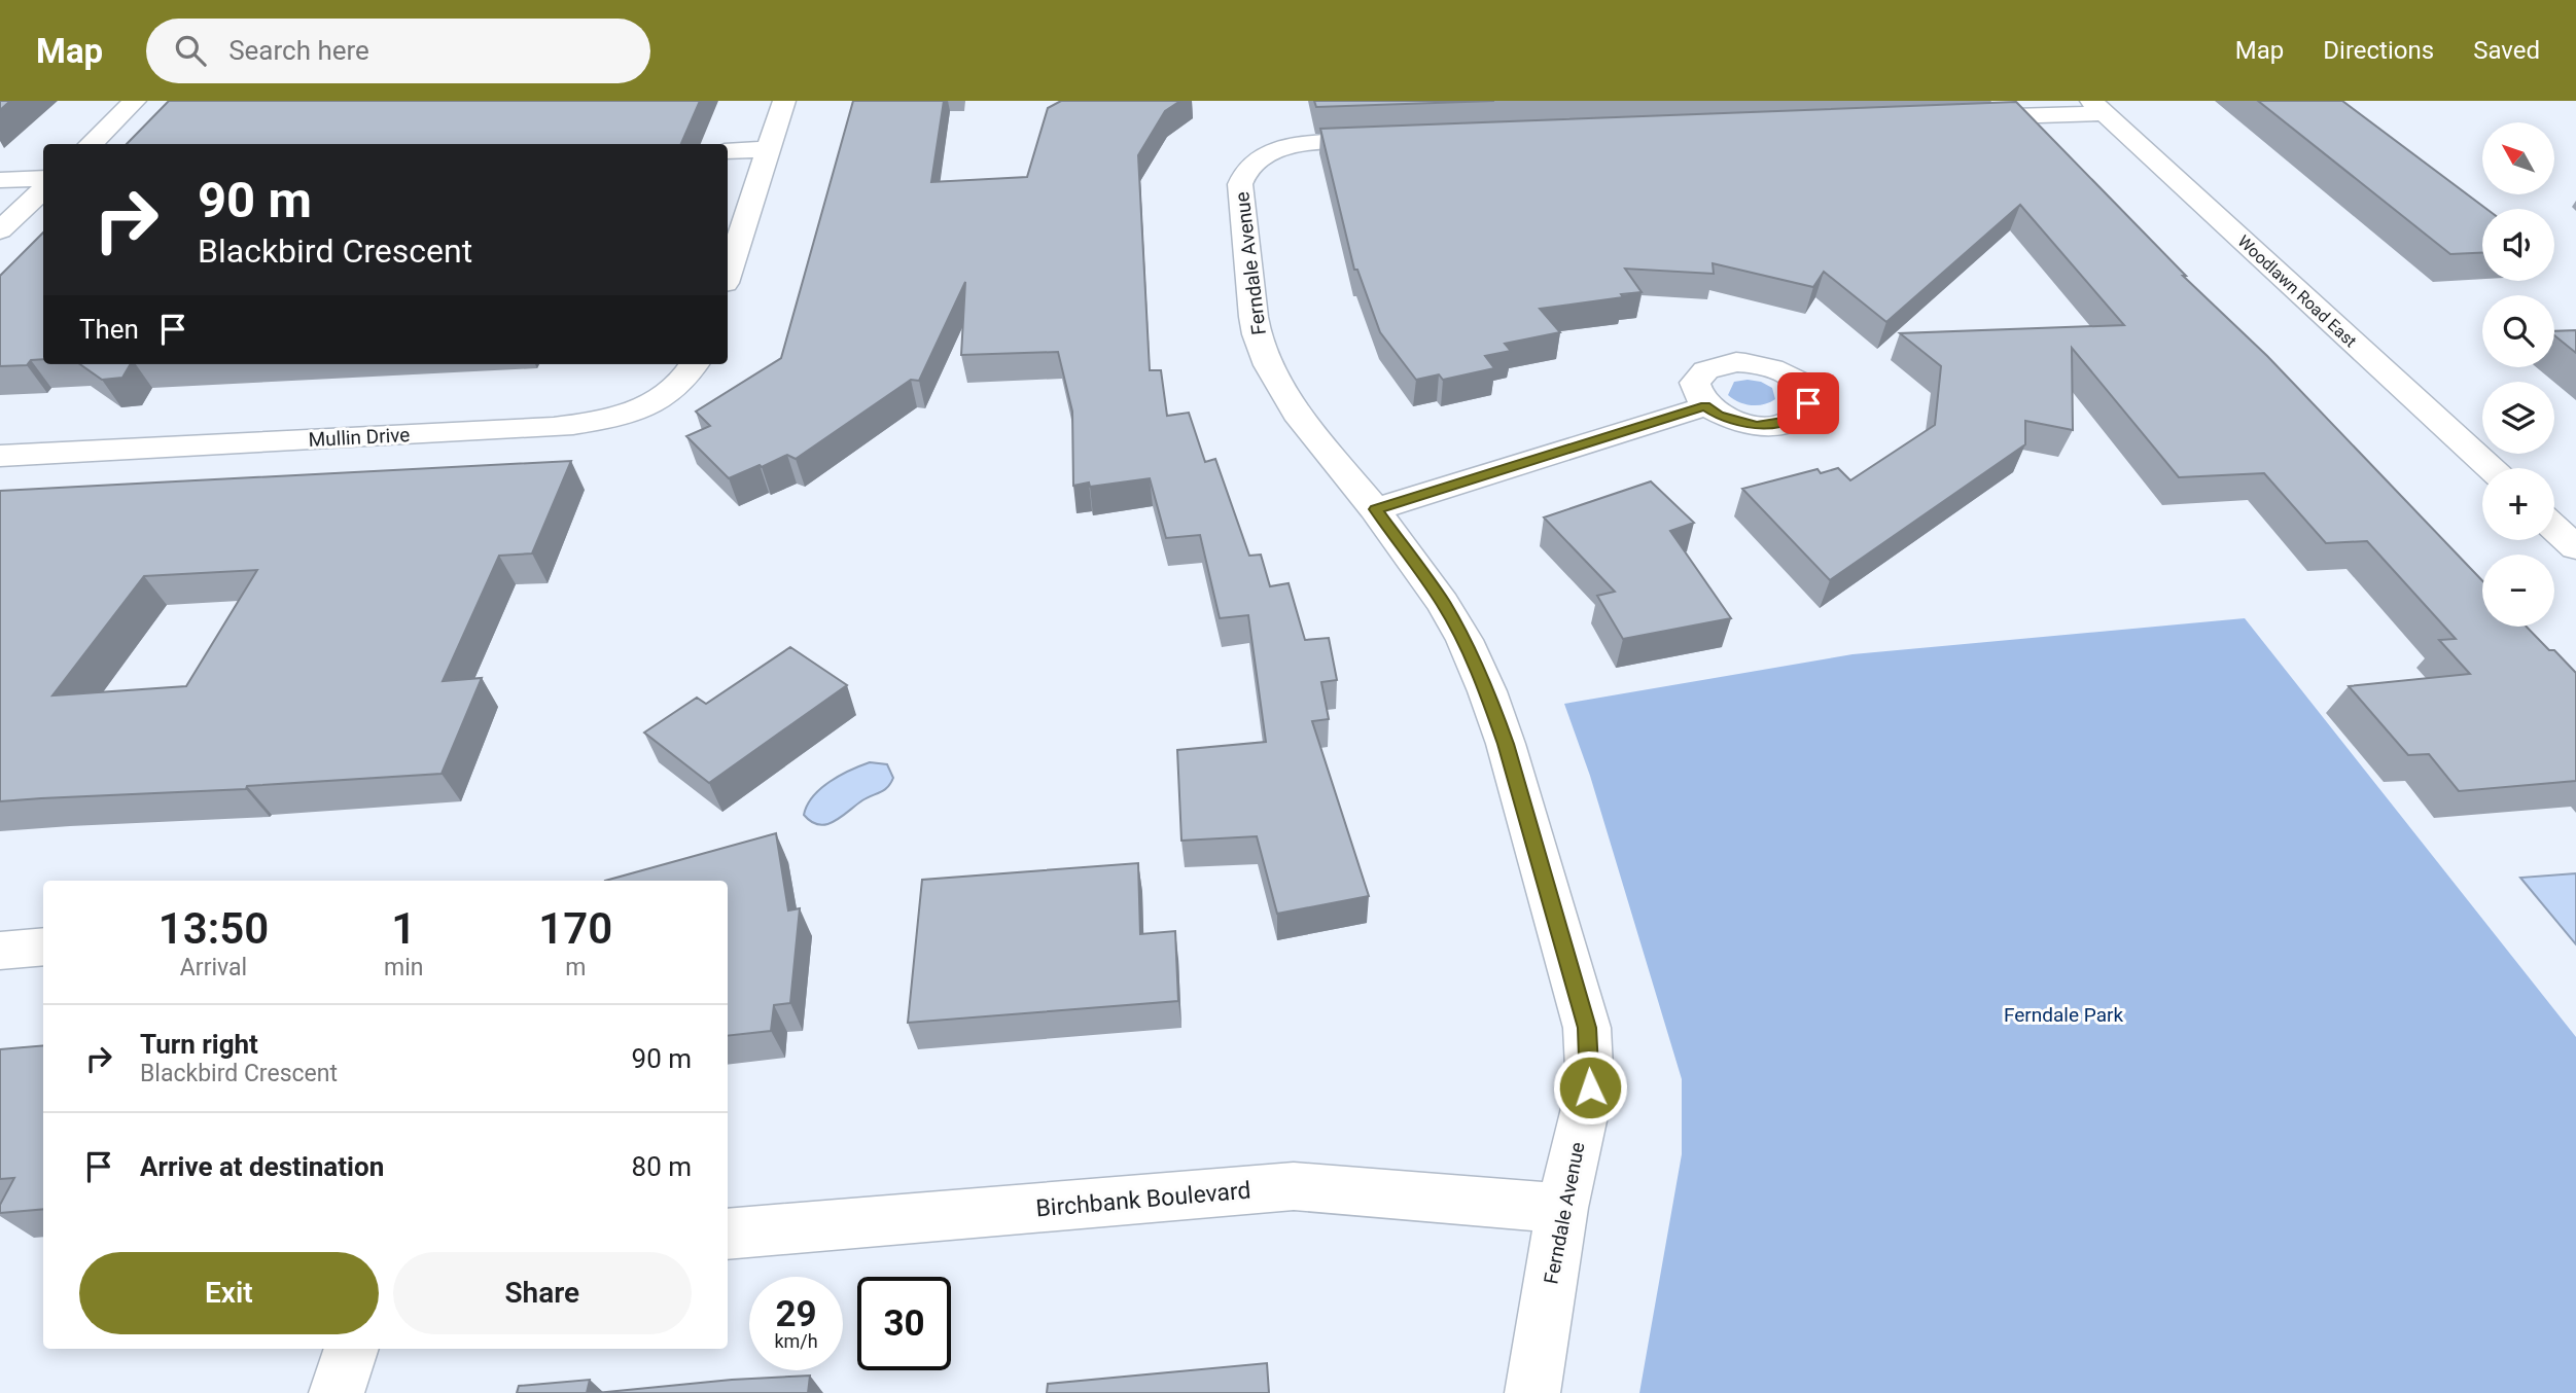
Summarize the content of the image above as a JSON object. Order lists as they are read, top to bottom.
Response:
{
  "streets": {
    "street": [
      "Ferndale Avenue",
      "Woodlawn Road East",
      "Mullin Drive",
      "Birchbank Boulevard"
    ]
  },
  "crossings": [
    ["Ferndale Avenue", "Birchbank Boulevard"]
  ],
  "parks": ["Ferndale Park"],
  "north": "top left",
  "page": {
    "header": "Map",
    "search": "Search here",
    "nav": ["Map", "Directions", "Saved"],
    "map_buttons": ["+", "−"],
    "turn": ["90 m", "Blackbird Crescent"],
    "then": "Then",
    "eta": [
      "13:50",
      "Arrival",
      "1",
      "min",
      "170",
      "m"
    ],
    "list": [
      {
        "name": "Turn right",
        "note": "Blackbird Crescent",
        "value": "90 m"
      },
      {
        "name": "Arrive at destination",
        "value": "80 m"
      }
    ],
    "buttons": ["Exit", "Share"],
    "speed": "29 km/h",
    "limit": "30"
  }
}
